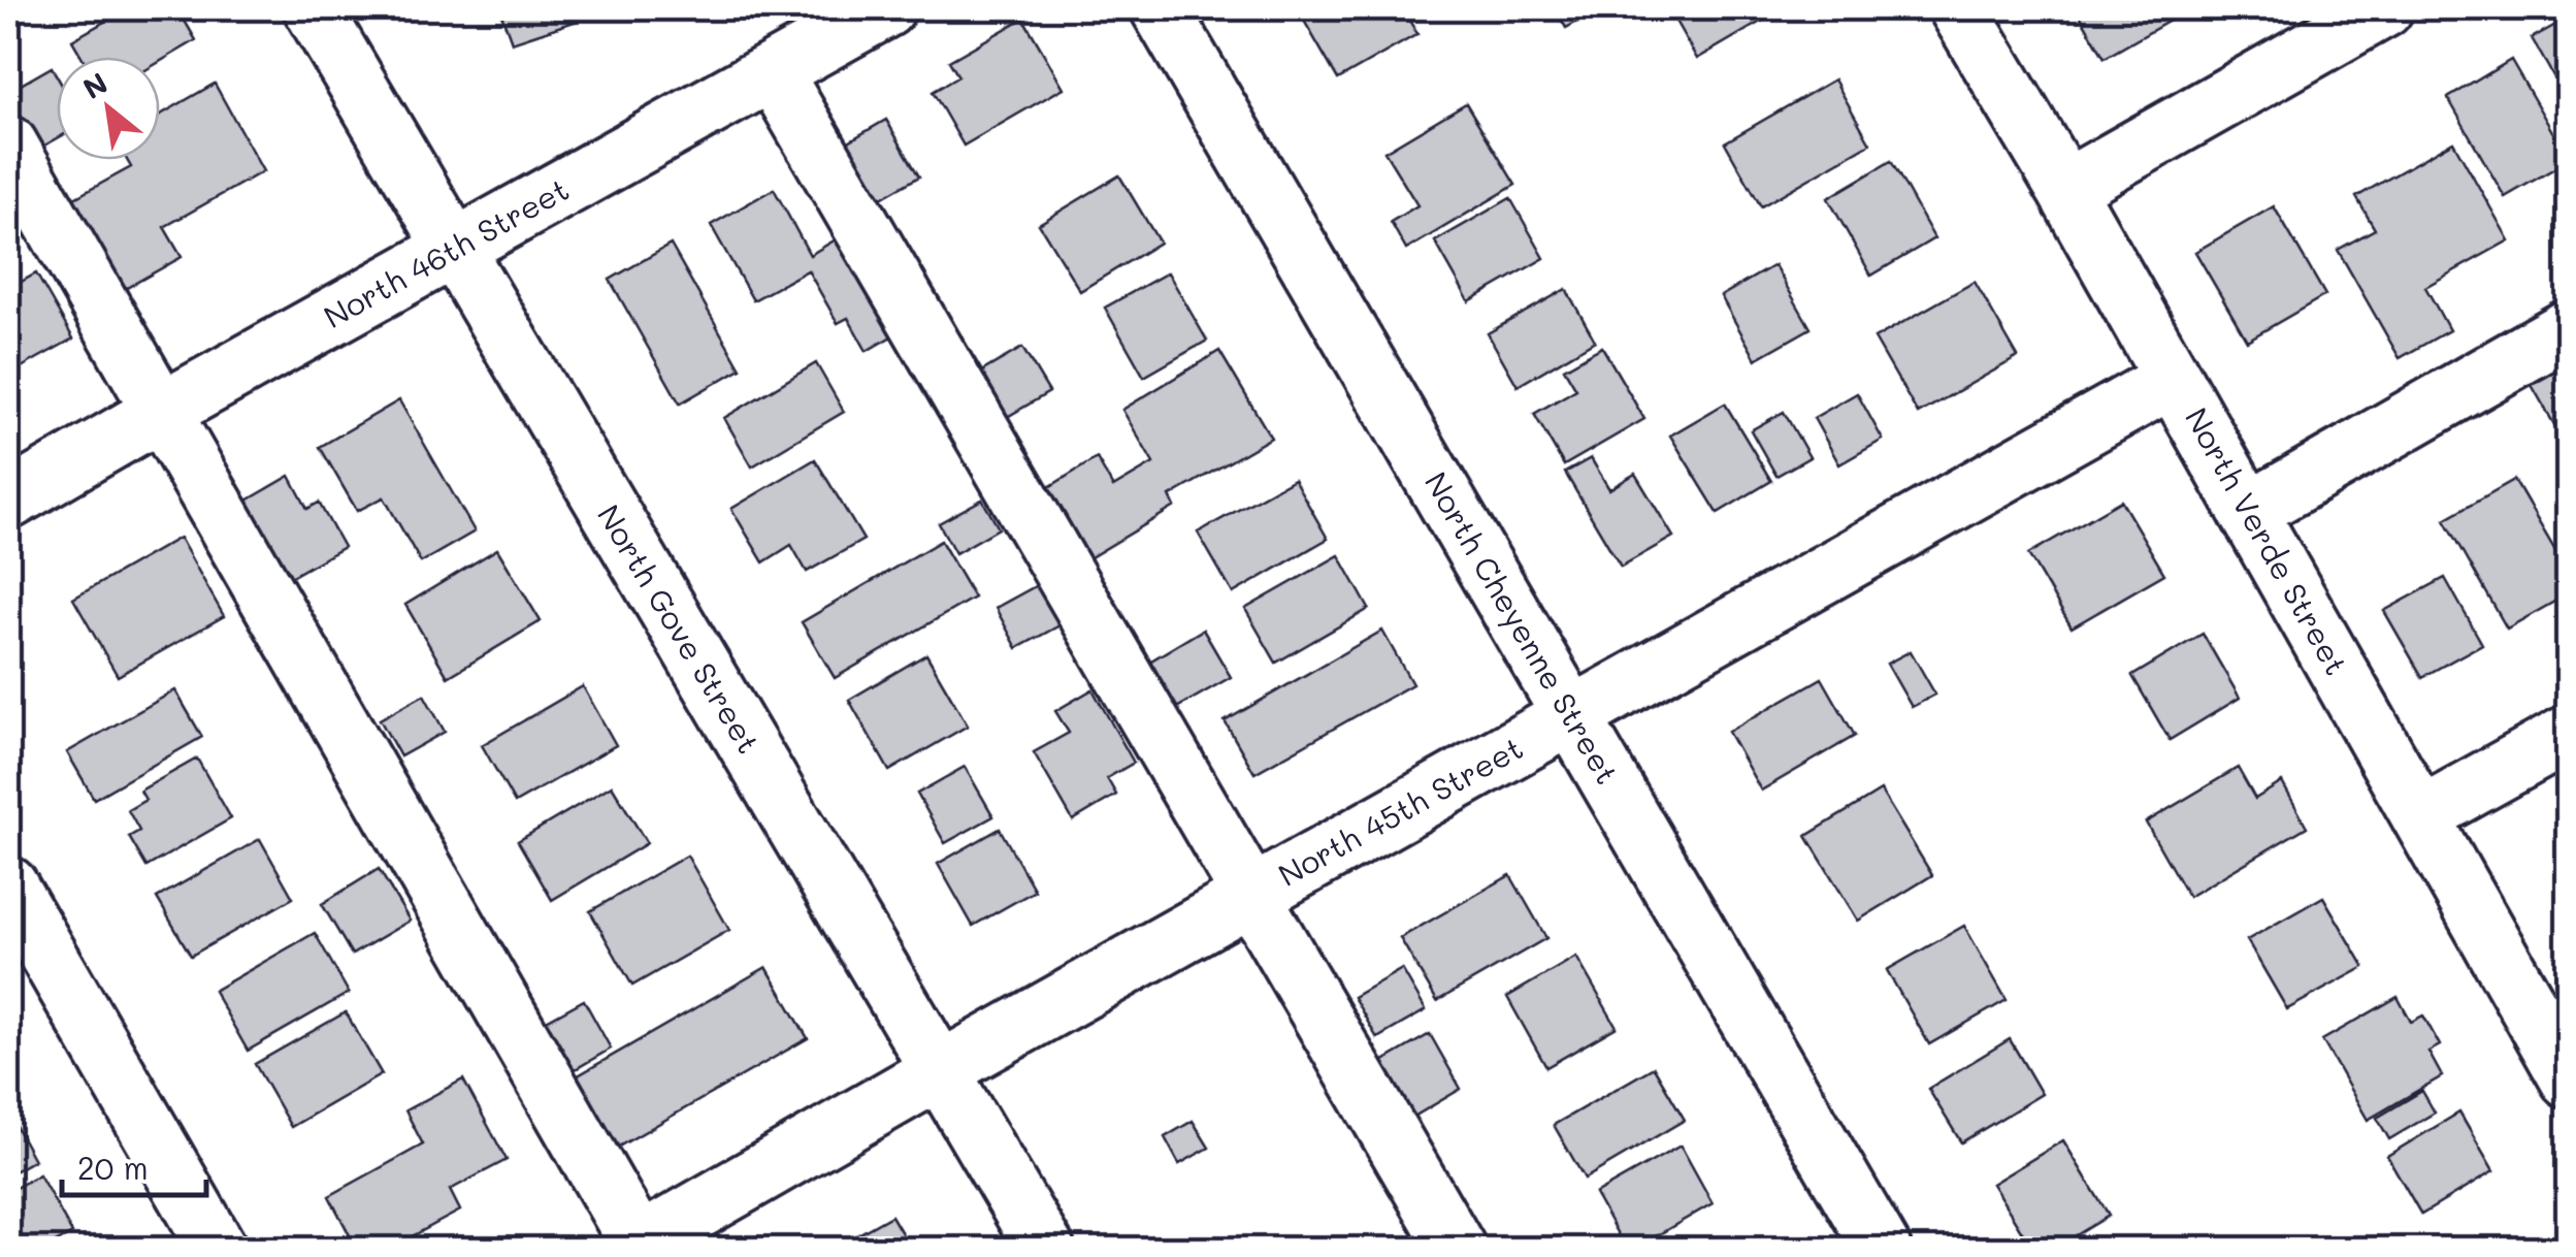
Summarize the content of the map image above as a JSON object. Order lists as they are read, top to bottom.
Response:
{
  "streets": {
    "street": [
      "North 46th Street",
      "North Verde Street",
      "North Cheyenne Street",
      "North Gove Street",
      "North 45th Street"
    ]
  },
  "crossings": [
    ["North 46th Street", "North Gove Street"],
    ["North Verde Street", "North 45th Street"],
    ["North Cheyenne Street", "North 45th Street"],
    ["North Gove Street", "North 45th Street"]
  ],
  "scale_bar": "20 m",
  "north": "top left"
}
